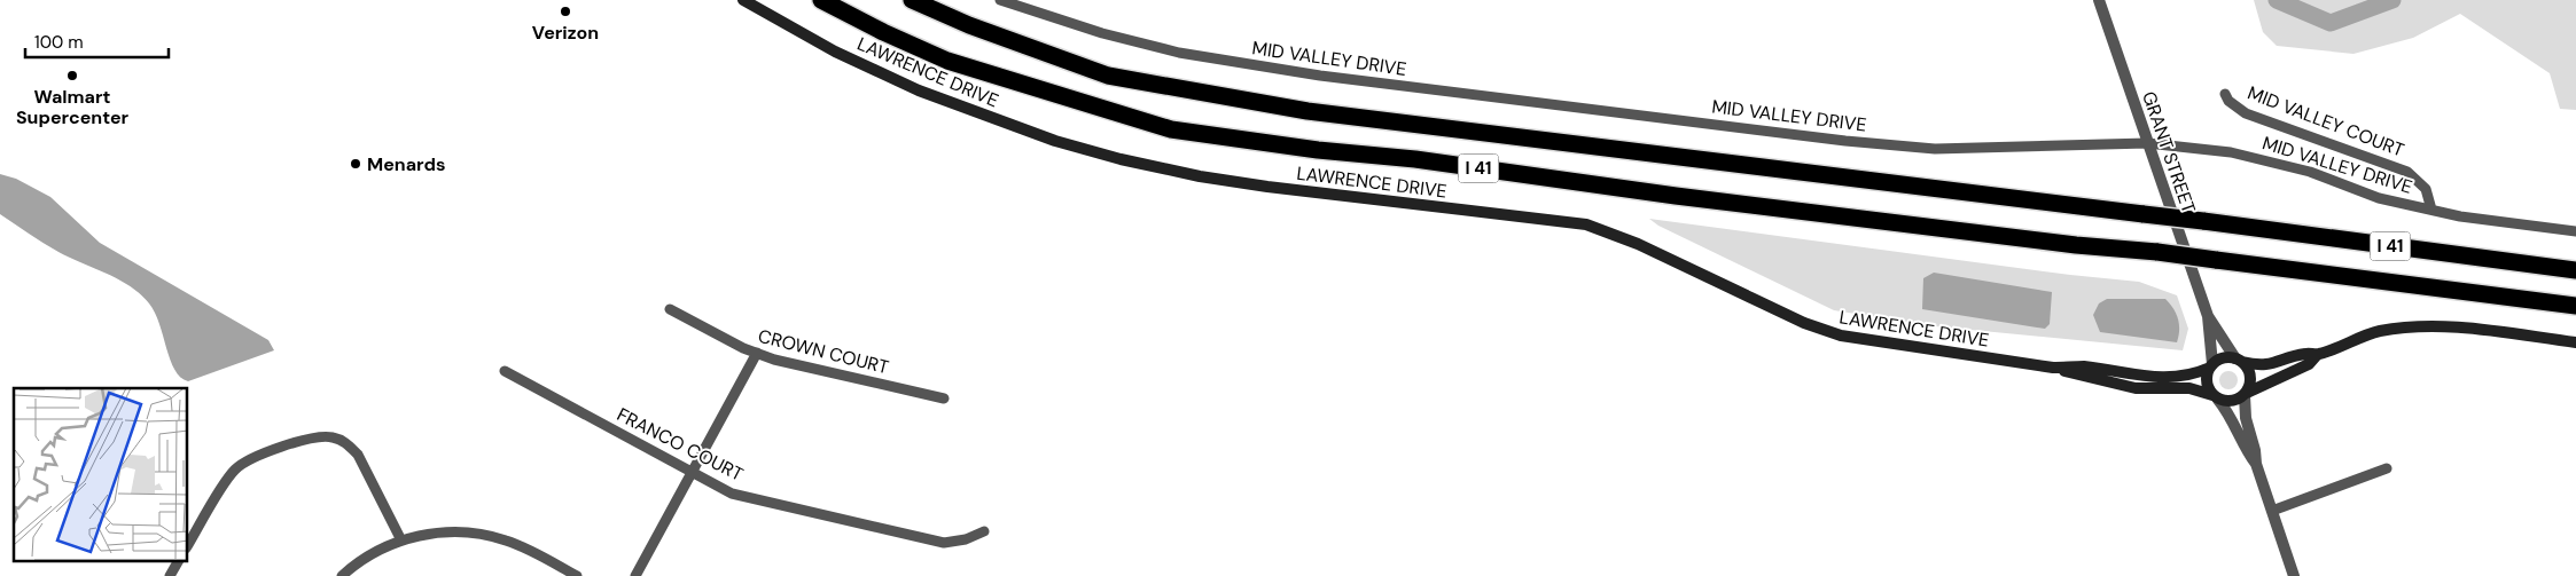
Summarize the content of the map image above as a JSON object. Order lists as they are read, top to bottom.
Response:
{
  "streets": {
    "highway": ["I 41"],
    "main road": ["LAWRENCE DRIVE"],
    "street": [
      "MID VALLEY DRIVE",
      "MID VALLEY COURT",
      "GRANT STREET",
      "CROWN COURT",
      "FRANCO COURT"
    ]
  },
  "crossings": [
    ["MID VALLEY DRIVE", "MID VALLEY COURT"],
    ["MID VALLEY DRIVE", "GRANT STREET"],
    ["LAWRENCE DRIVE", "GRANT STREET"]
  ],
  "places": ["Verizon", "Walmart Supercenter", "Menards"],
  "scale_bar": "100 m"
}
